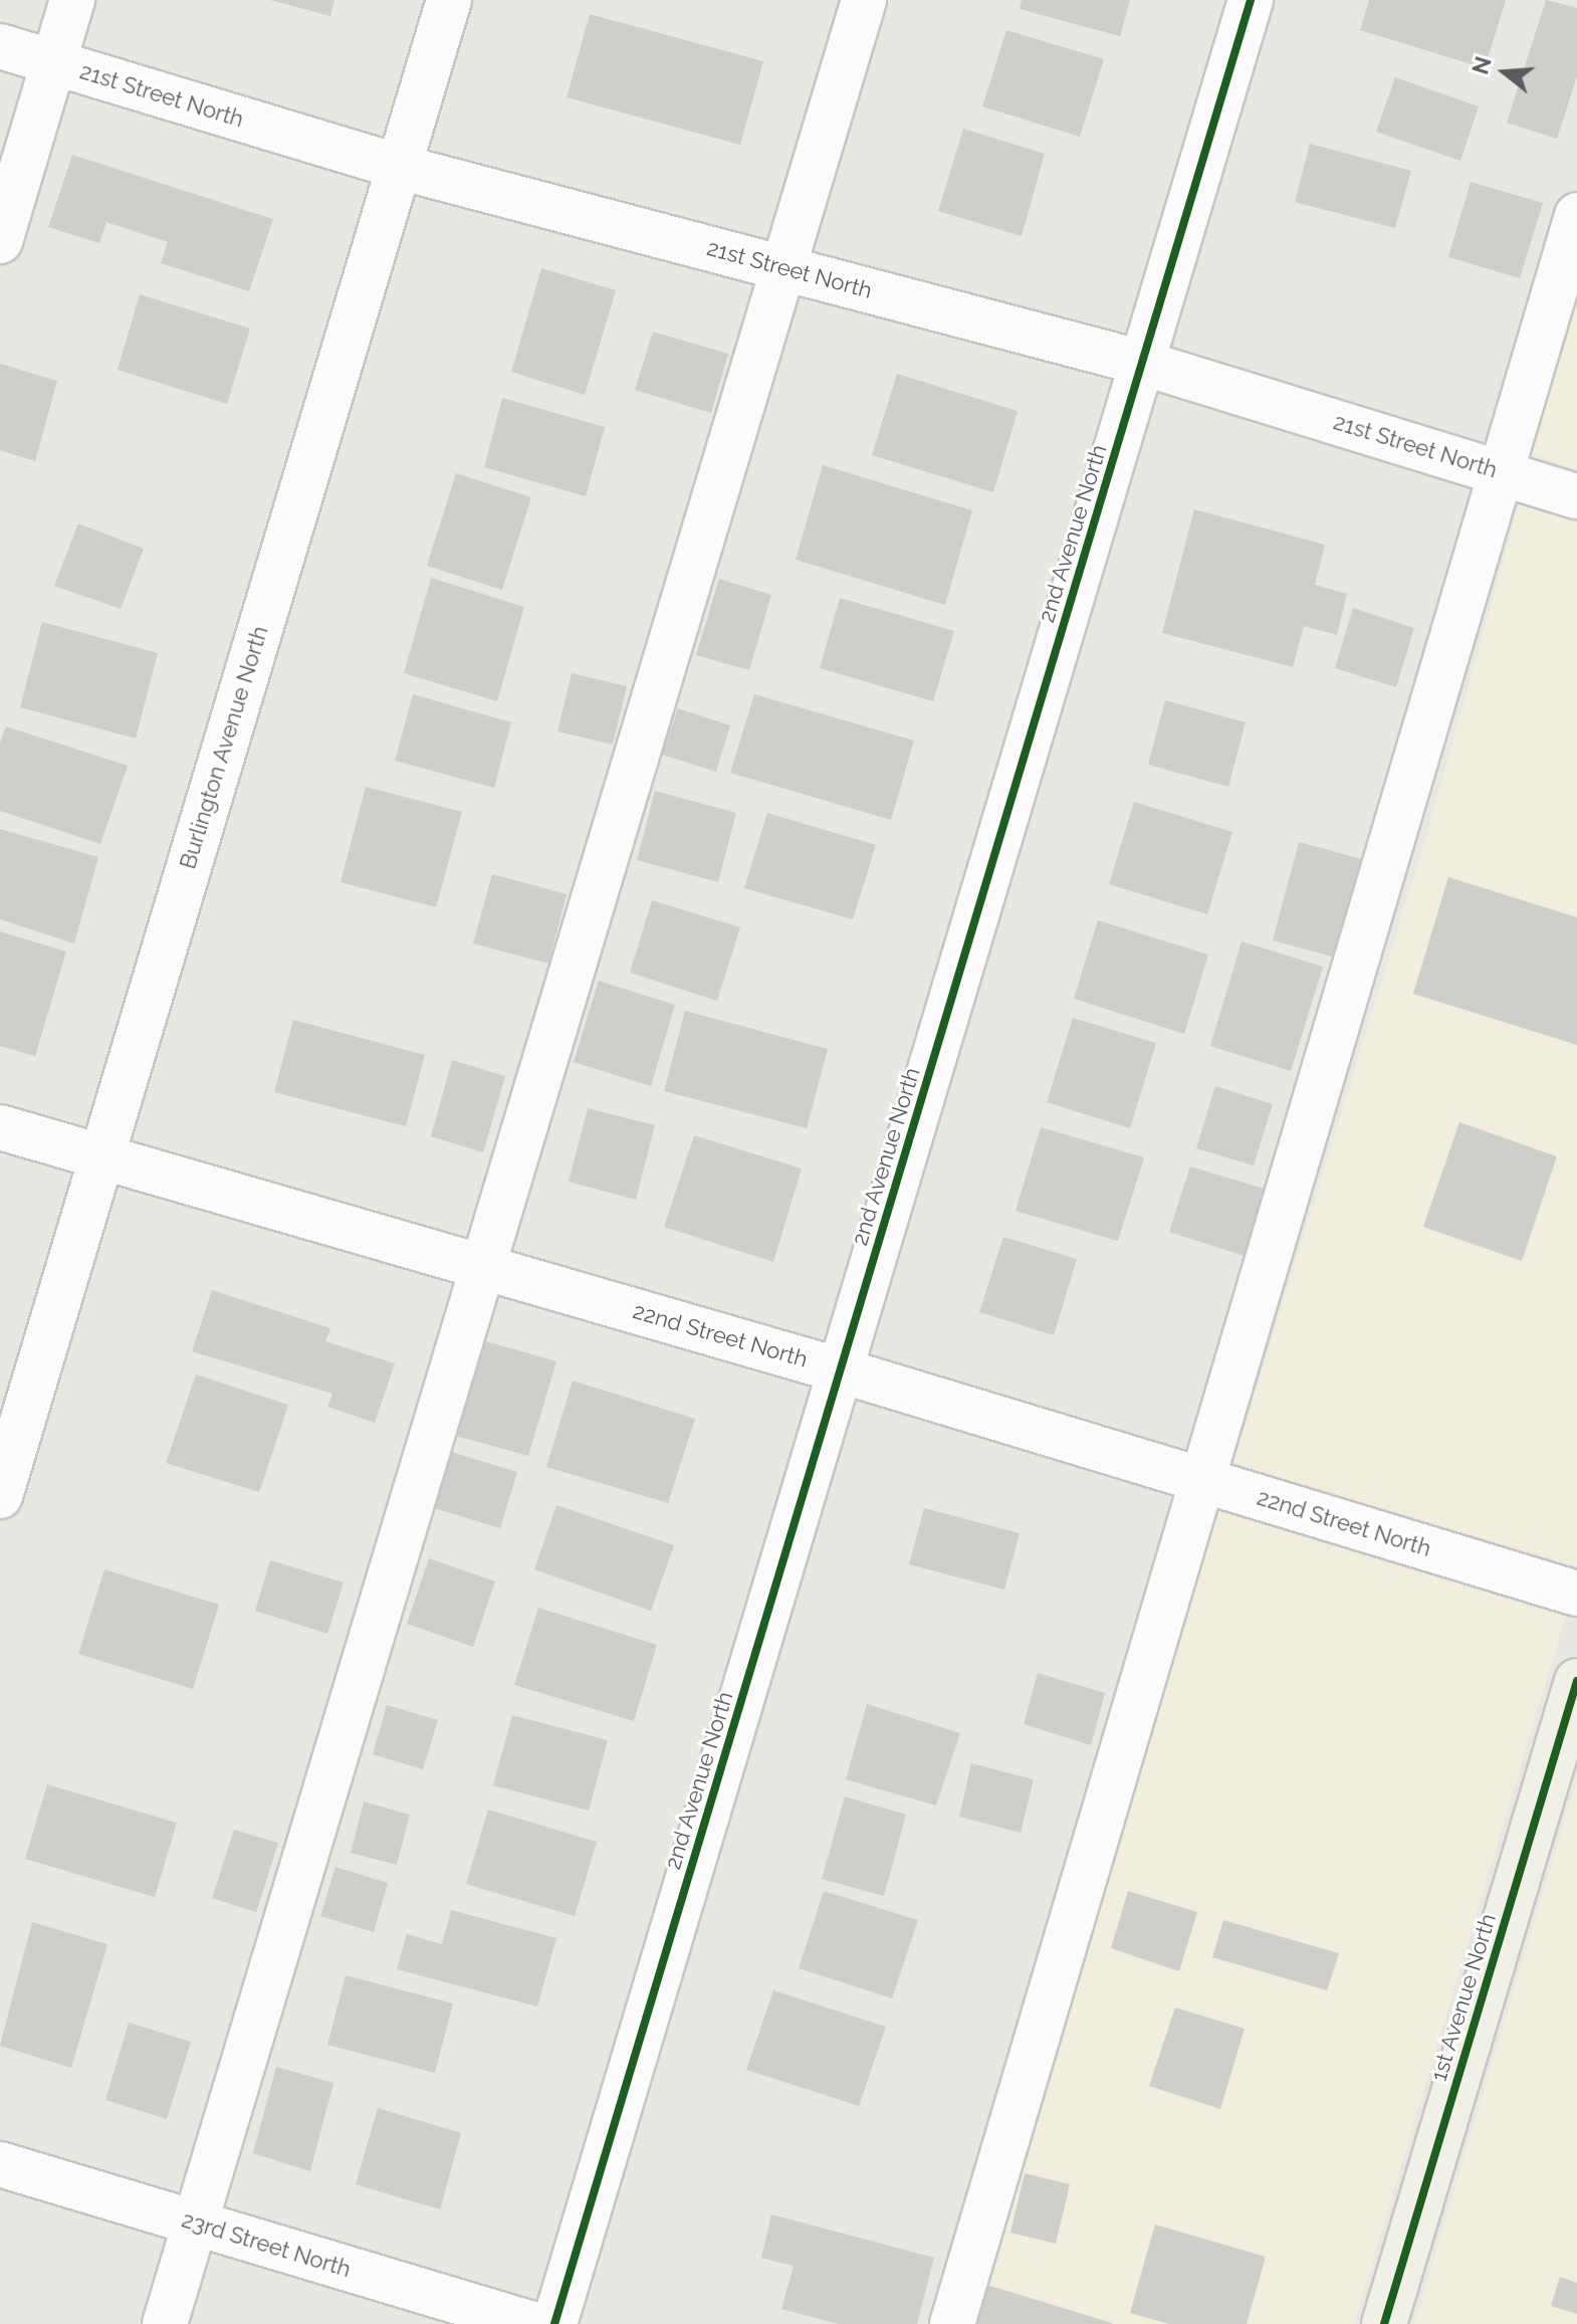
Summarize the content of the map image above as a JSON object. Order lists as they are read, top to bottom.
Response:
{
  "streets": {
    "main road": ["1st Avenue North"],
    "street": [
      "21st Street North",
      "2nd Avenue North",
      "Burlington Avenue North",
      "22nd Street North",
      "23rd Street North"
    ]
  },
  "crossings": [
    ["21st Street North", "2nd Avenue North"],
    ["21st Street North", "Burlington Avenue North"],
    ["2nd Avenue North", "22nd Street North"],
    ["Burlington Avenue North", "22nd Street North"]
  ],
  "north": "left"
}
